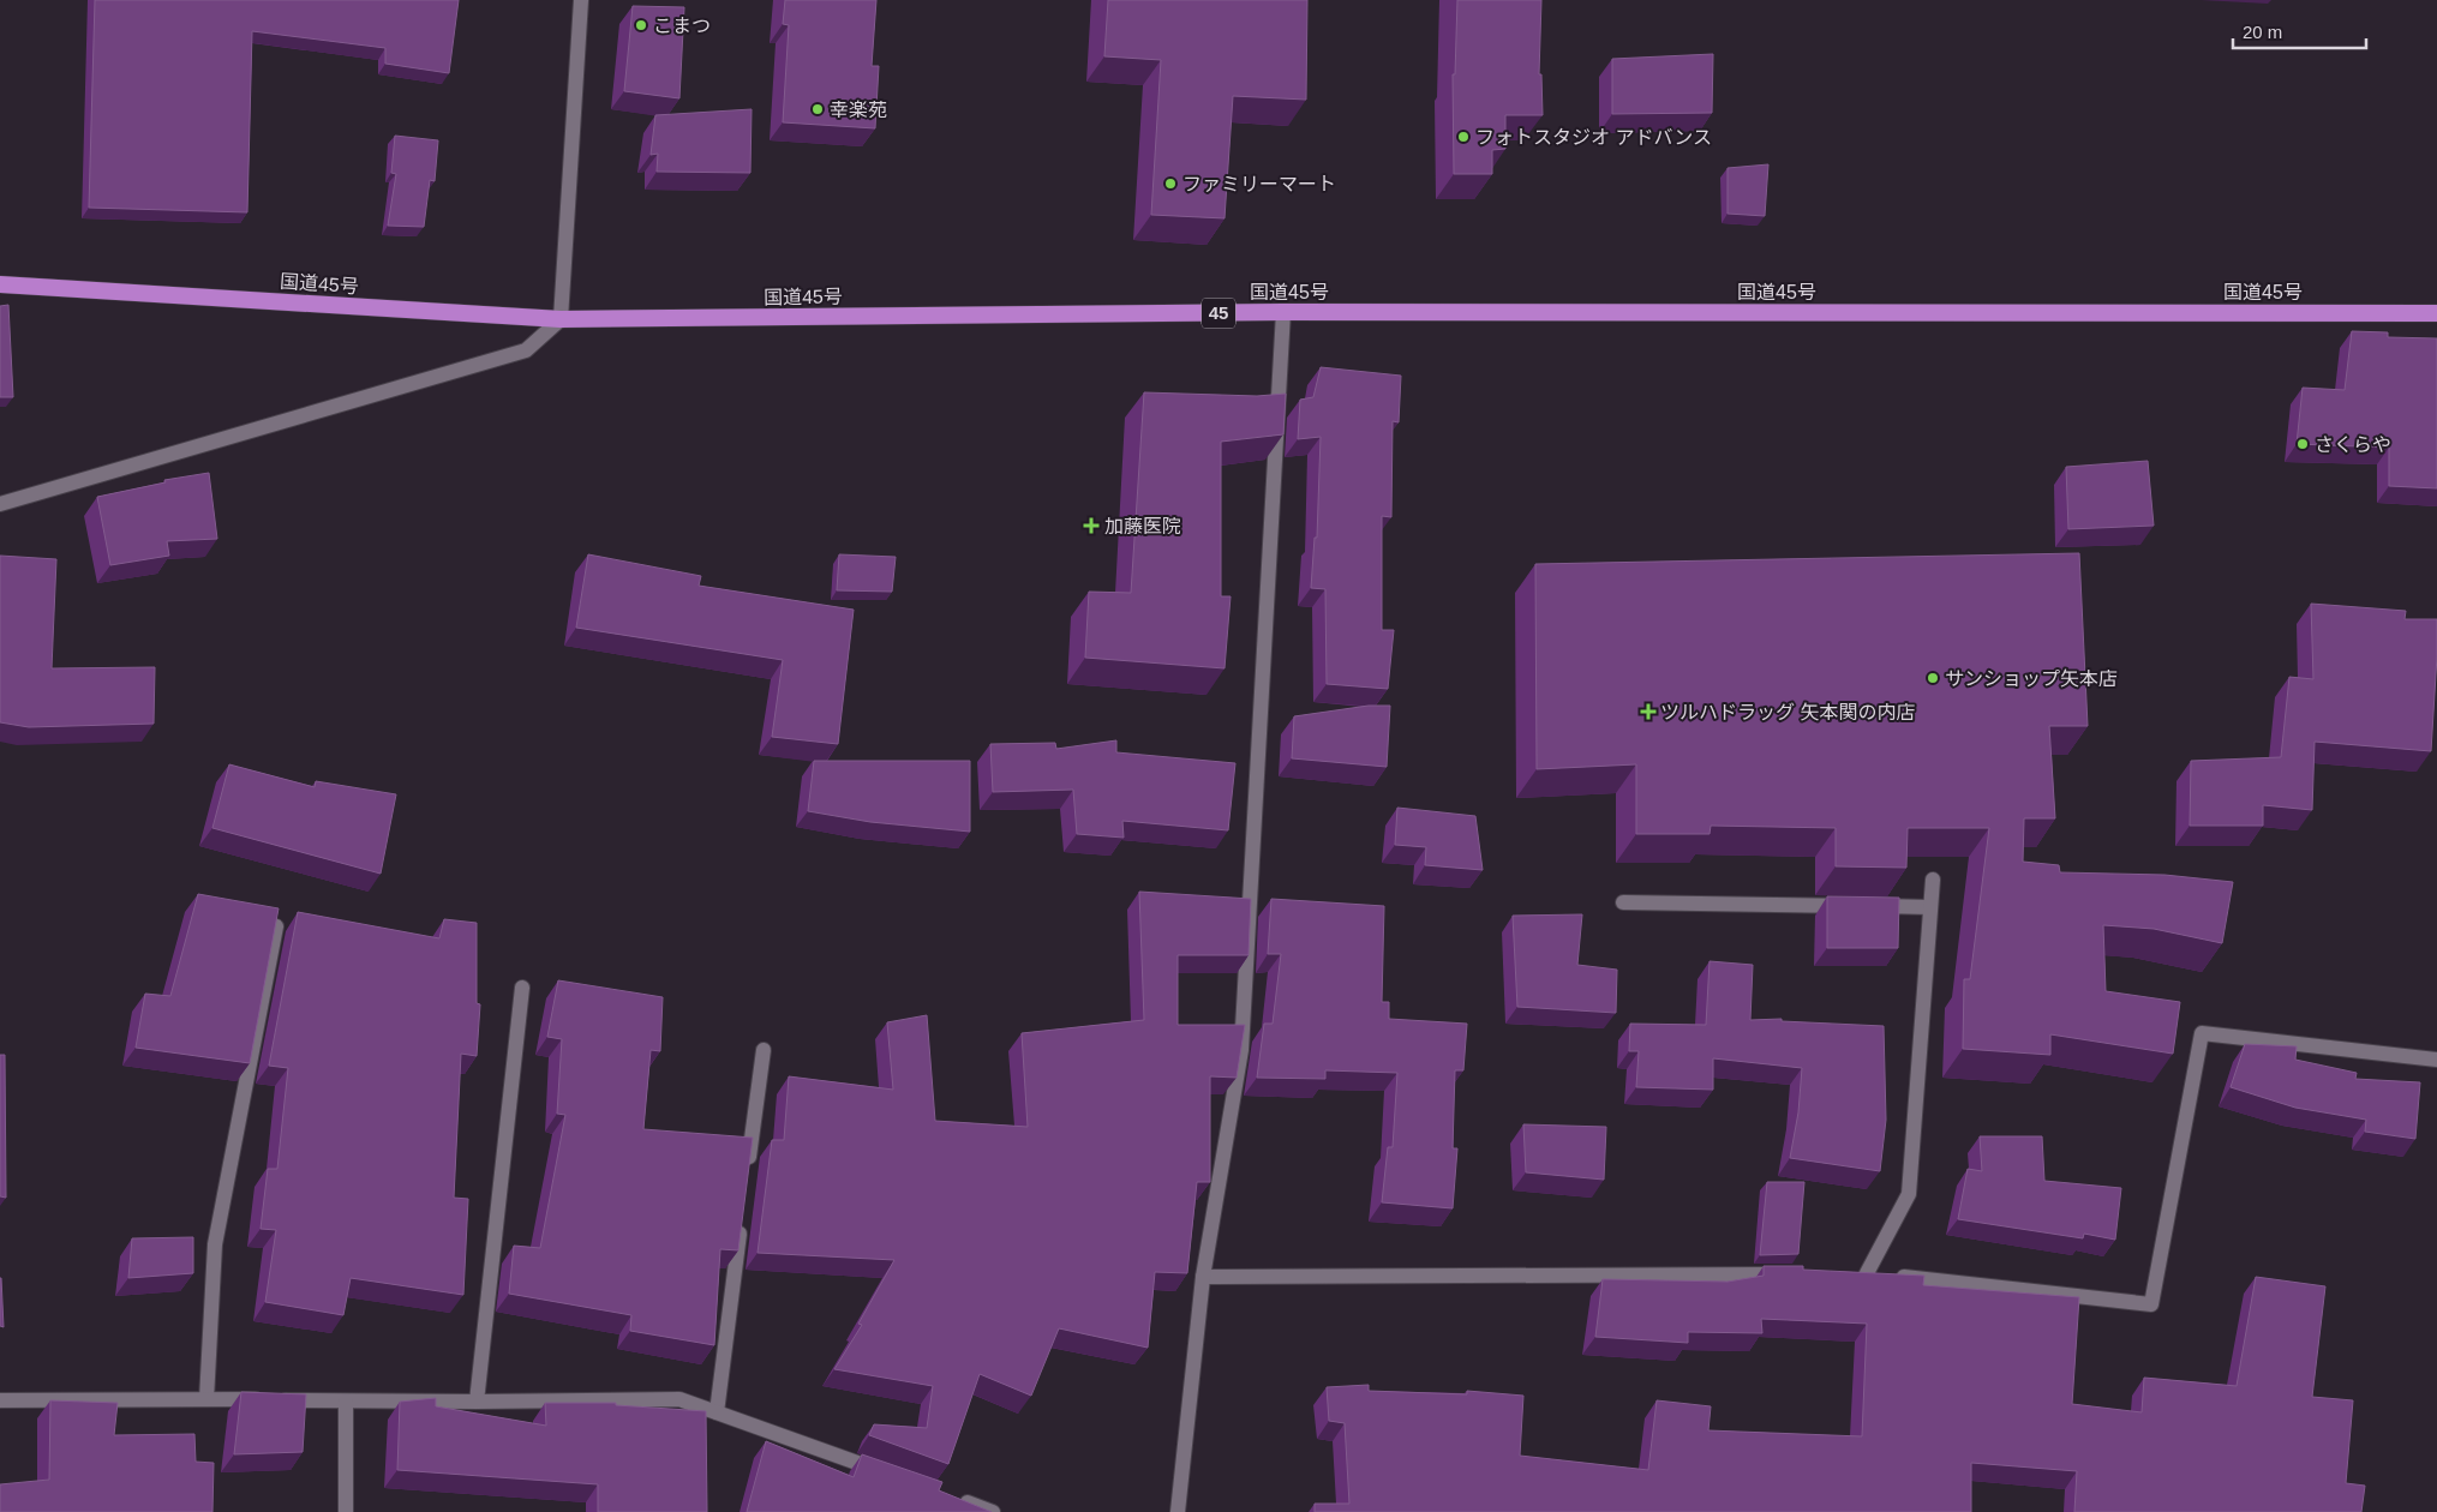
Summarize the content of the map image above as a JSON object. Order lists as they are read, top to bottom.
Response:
{
  "streets": {
    "highway": ["国道45号", "45"]
  },
  "places": {
    "other": [
      "こまつ",
      "幸楽苑",
      "フォトスタジオ アドバンス",
      "ファミリーマート",
      "さくらや",
      "サンショップ矢本店"
    ],
    "health": ["加藤医院", "ツルハドラッグ 矢本関の内店"]
  },
  "scale_bar": "20 m"
}
